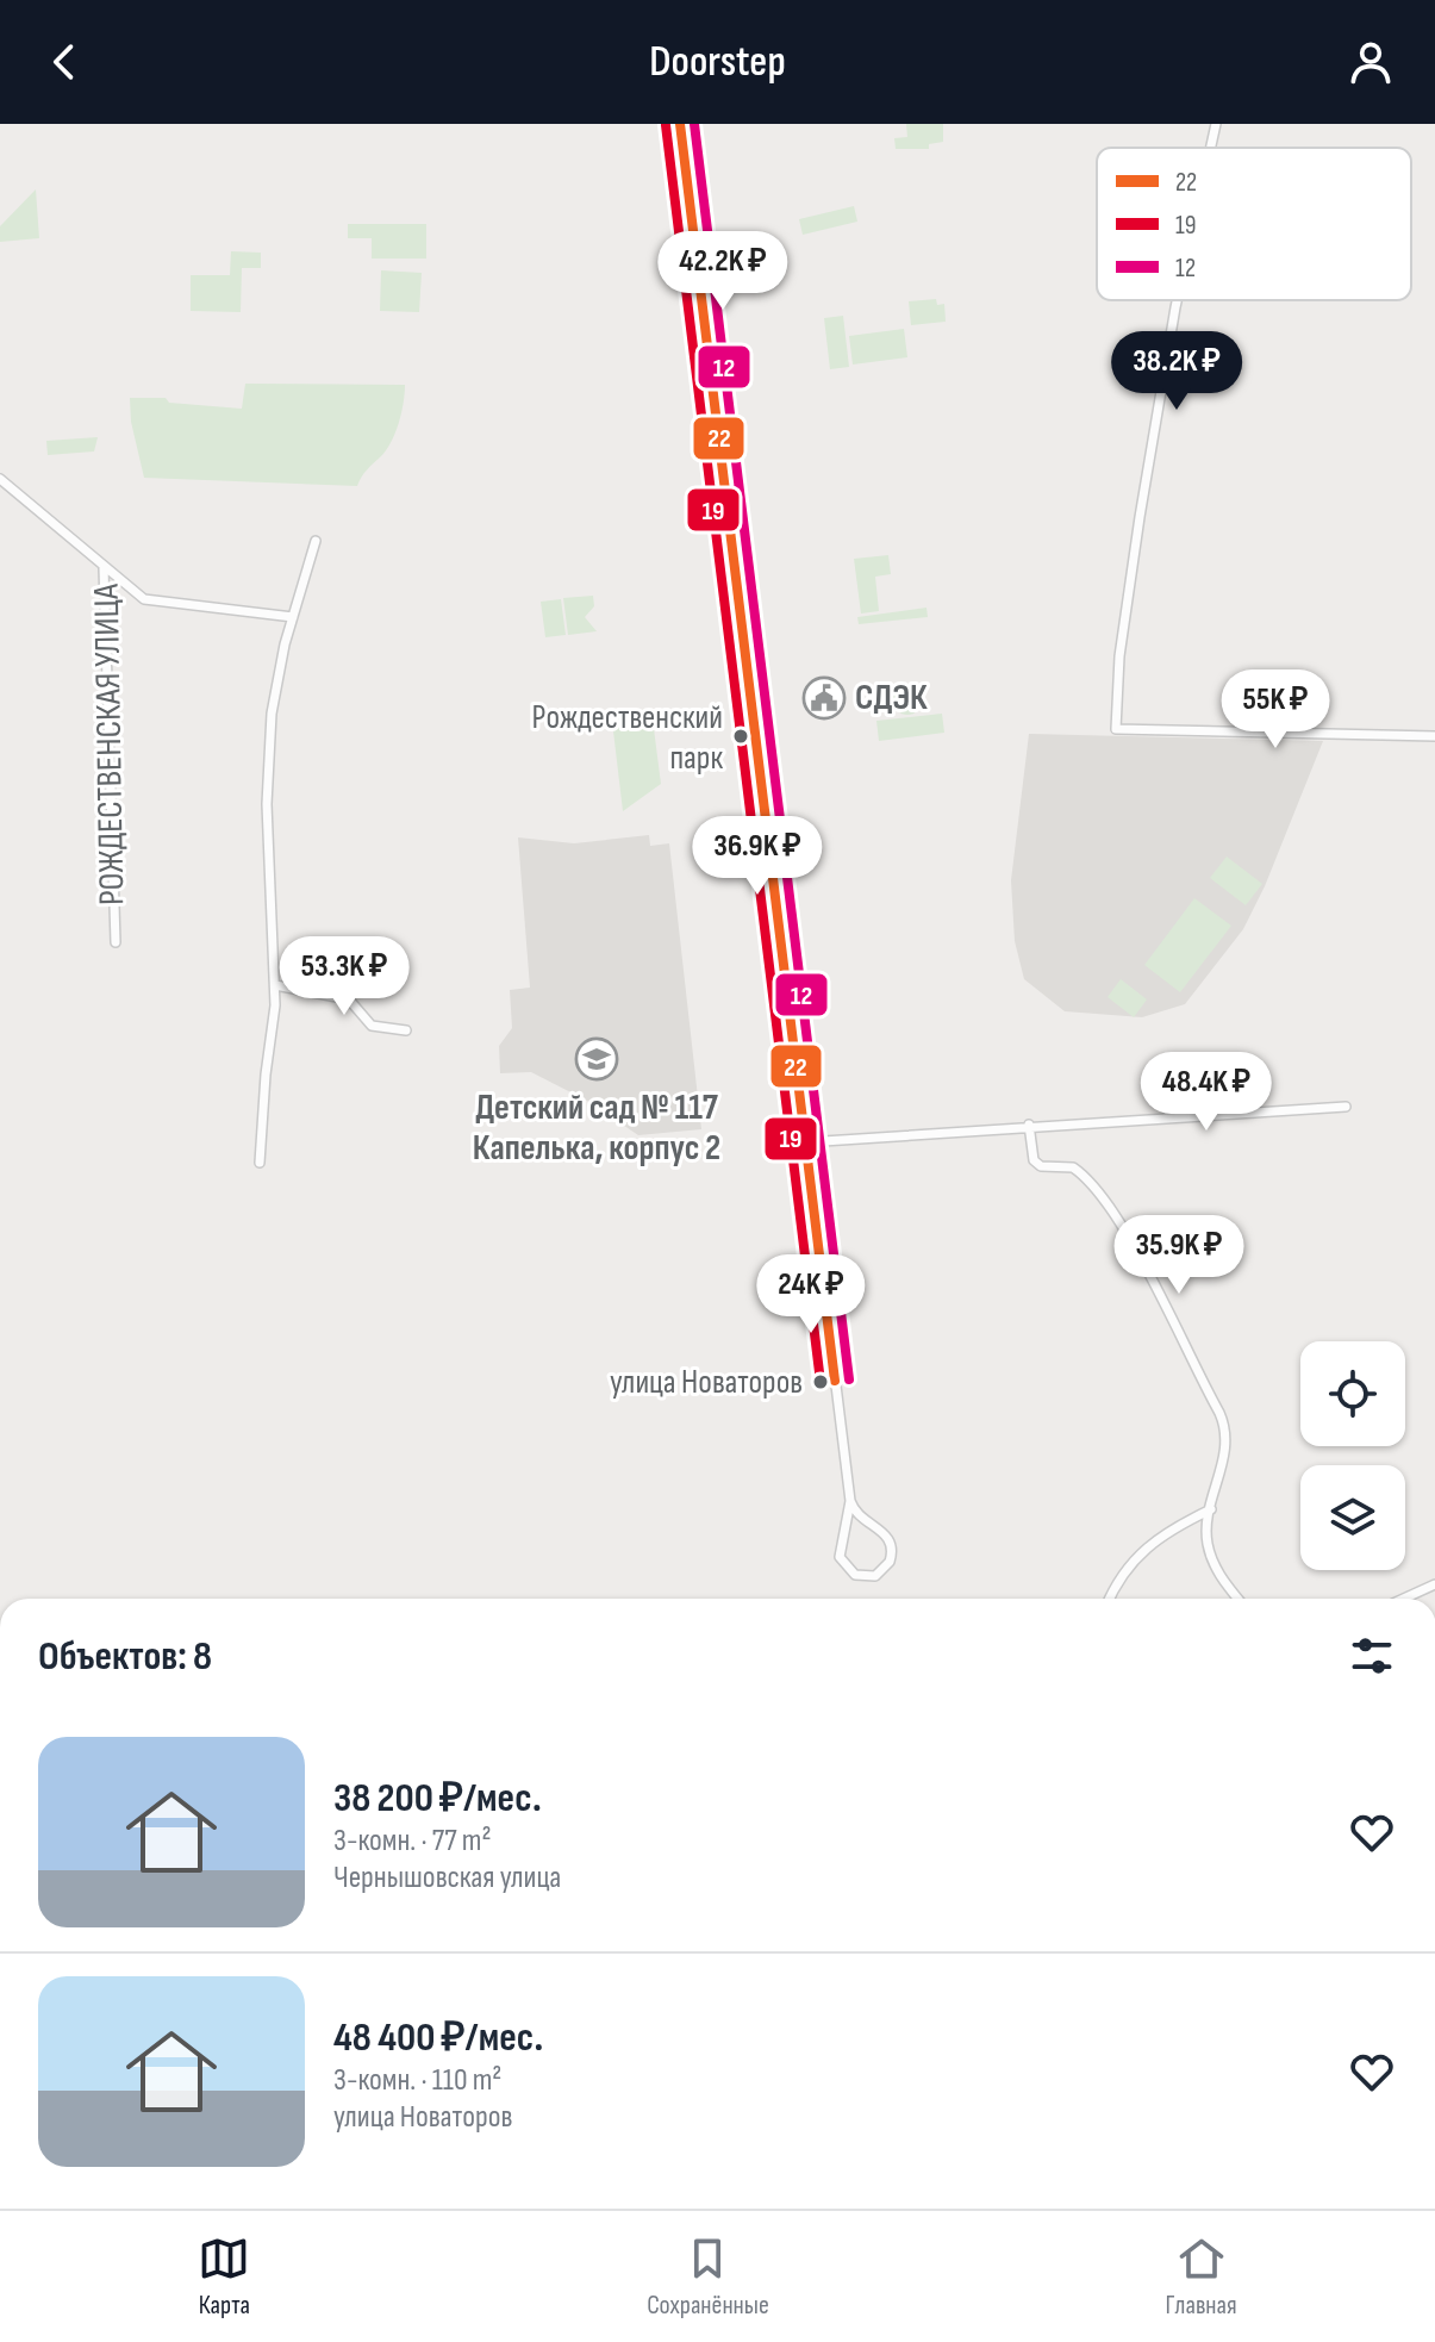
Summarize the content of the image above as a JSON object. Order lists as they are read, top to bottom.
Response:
{
  "streets": {
    "street": ["РОЖДЕСТВЕНСКАЯ УЛИЦА"]
  },
  "places": {
    "public building": ["СДЭК"],
    "other": ["Рождественский парк", "улица Новаторов"],
    "school or university": ["Детский сад № 117 Капелька, корпус 2"]
  },
  "lines": ["transit line 22", "transit line 12", "transit line 19"],
  "legend": ["22", "19", "12"],
  "page": {
    "header": "Doorstep",
    "price": [
      "42.2K ₽",
      "38.2K ₽",
      "55K ₽",
      "36.9K ₽",
      "53.3K ₽",
      "48.4K ₽",
      "35.9K ₽",
      "24K ₽"
    ],
    "heading": "Объектов: 8",
    "list": [
      {
        "name": "38 200 ₽/мес.",
        "note": "3-комн. · 77 m² · Чернышовская улица"
      },
      {
        "name": "48 400 ₽/мес.",
        "note": "3-комн. · 110 m² · улица Новаторов"
      }
    ],
    "tabs": ["Карта", "Сохранённые", "Главная"]
  }
}
